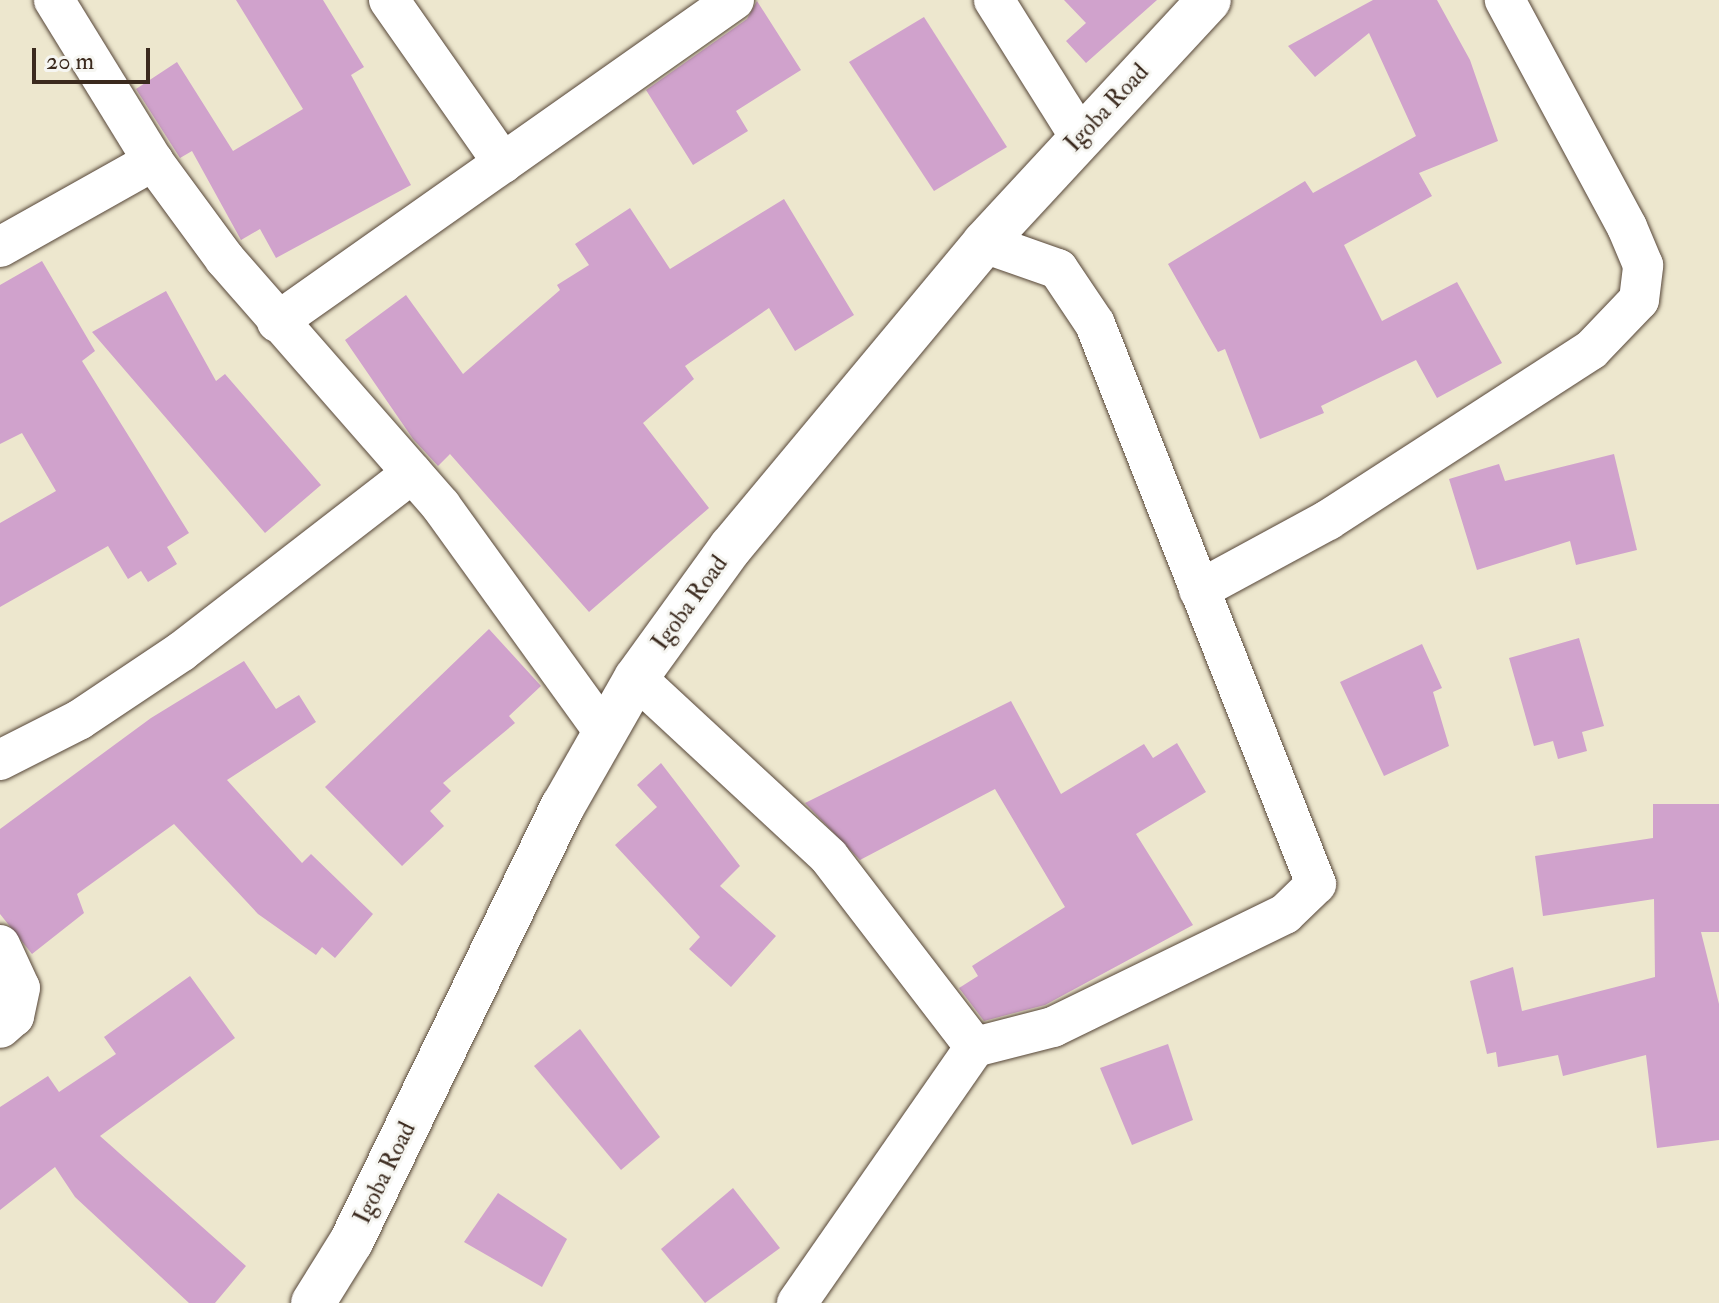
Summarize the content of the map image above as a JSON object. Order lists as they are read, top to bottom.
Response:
{
  "streets": {
    "street": ["Igoba Road"]
  },
  "scale_bar": "20 m"
}
